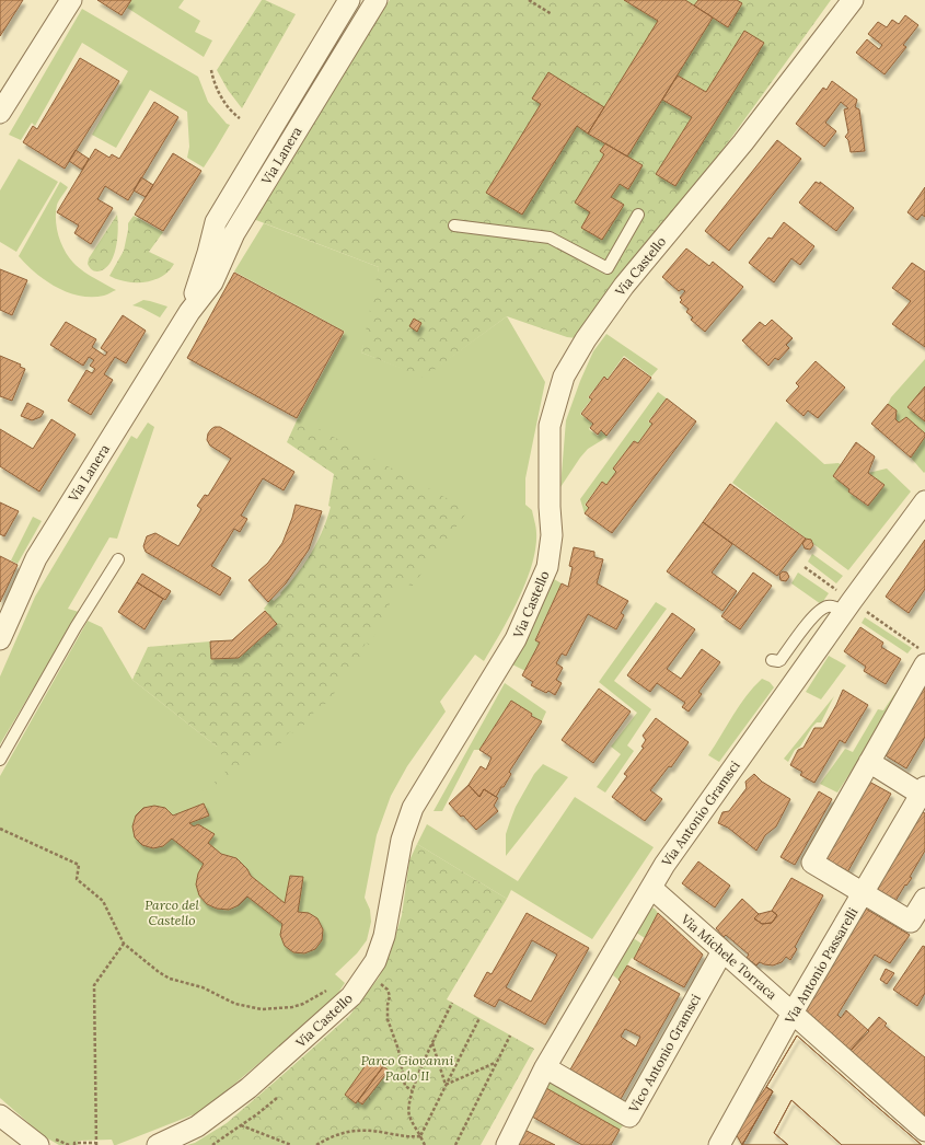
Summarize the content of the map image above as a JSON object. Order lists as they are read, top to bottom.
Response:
{
  "streets": {
    "street": [
      "Via Lanera",
      "Via Castello",
      "Via Antonio Gramsci",
      "Via Michele Torraca",
      "Via Antonio Passarelli",
      "Vico Antonio Gramsci"
    ]
  },
  "crossings": [
    ["Via Antonio Gramsci", "Via Michele Torraca"],
    ["Via Antonio Gramsci", "Vico Antonio Gramsci"],
    ["Via Michele Torraca", "Via Antonio Passarelli"],
    ["Via Michele Torraca", "Vico Antonio Gramsci"]
  ],
  "parks": ["Parco del Castello", "Parco Giovanni Paolo II"]
}
